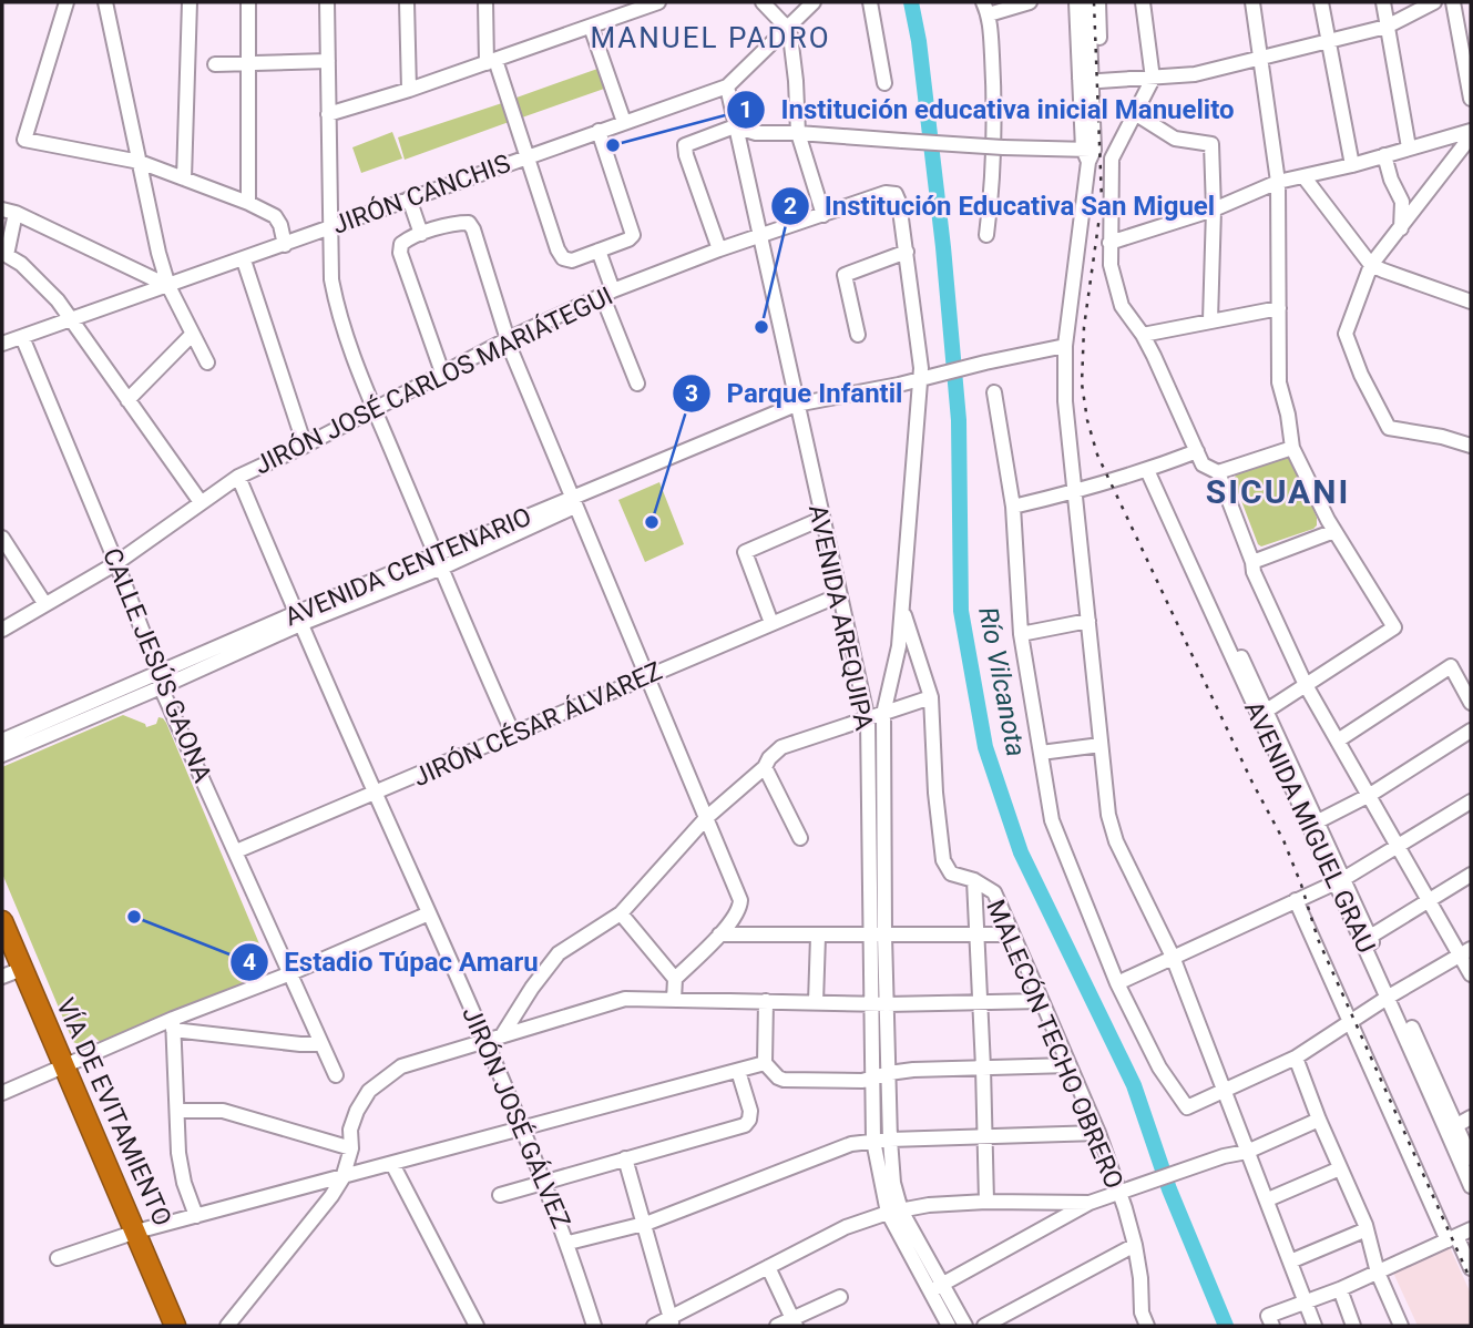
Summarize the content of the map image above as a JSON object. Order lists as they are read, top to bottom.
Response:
{
  "streets": {
    "highway": ["VÍA DE EVITAMIENTO"],
    "street": [
      "JIRÓN CANCHIS",
      "JIRÓN JOSÉ CARLOS MARIÁTEGUI",
      "AVENIDA AREQUIPA",
      "CALLE JESÚS GAONA",
      "JIRÓN CÉSAR ÁLVAREZ",
      "AVENIDA MIGUEL GRAU",
      "MALECÓN TECHO OBRERO",
      "JIRÓN JOSÉ GÁLVEZ"
    ]
  },
  "crossings": [
    ["JIRÓN CANCHIS", "AVENIDA AREQUIPA"],
    ["JIRÓN CANCHIS", "CALLE JESÚS GAONA"],
    ["JIRÓN JOSÉ CARLOS MARIÁTEGUI", "AVENIDA AREQUIPA"],
    ["JIRÓN JOSÉ CARLOS MARIÁTEGUI", "CALLE JESÚS GAONA"],
    ["JIRÓN JOSÉ CARLOS MARIÁTEGUI", "JIRÓN JOSÉ GÁLVEZ"],
    ["AVENIDA AREQUIPA", "JIRÓN CÉSAR ÁLVAREZ"],
    ["AVENIDA AREQUIPA", "MALECÓN TECHO OBRERO"],
    ["CALLE JESÚS GAONA", "JIRÓN CÉSAR ÁLVAREZ"],
    ["JIRÓN CÉSAR ÁLVAREZ", "JIRÓN JOSÉ GÁLVEZ"]
  ],
  "districts": ["MANUEL PADRO", "SICUANI"],
  "water": ["Río Vilcanota"],
  "places": [
    "Institución educativa inicial Manuelito",
    "Institución Educativa San Miguel",
    "Parque Infantil",
    "Estadio Túpac Amaru"
  ]
}
